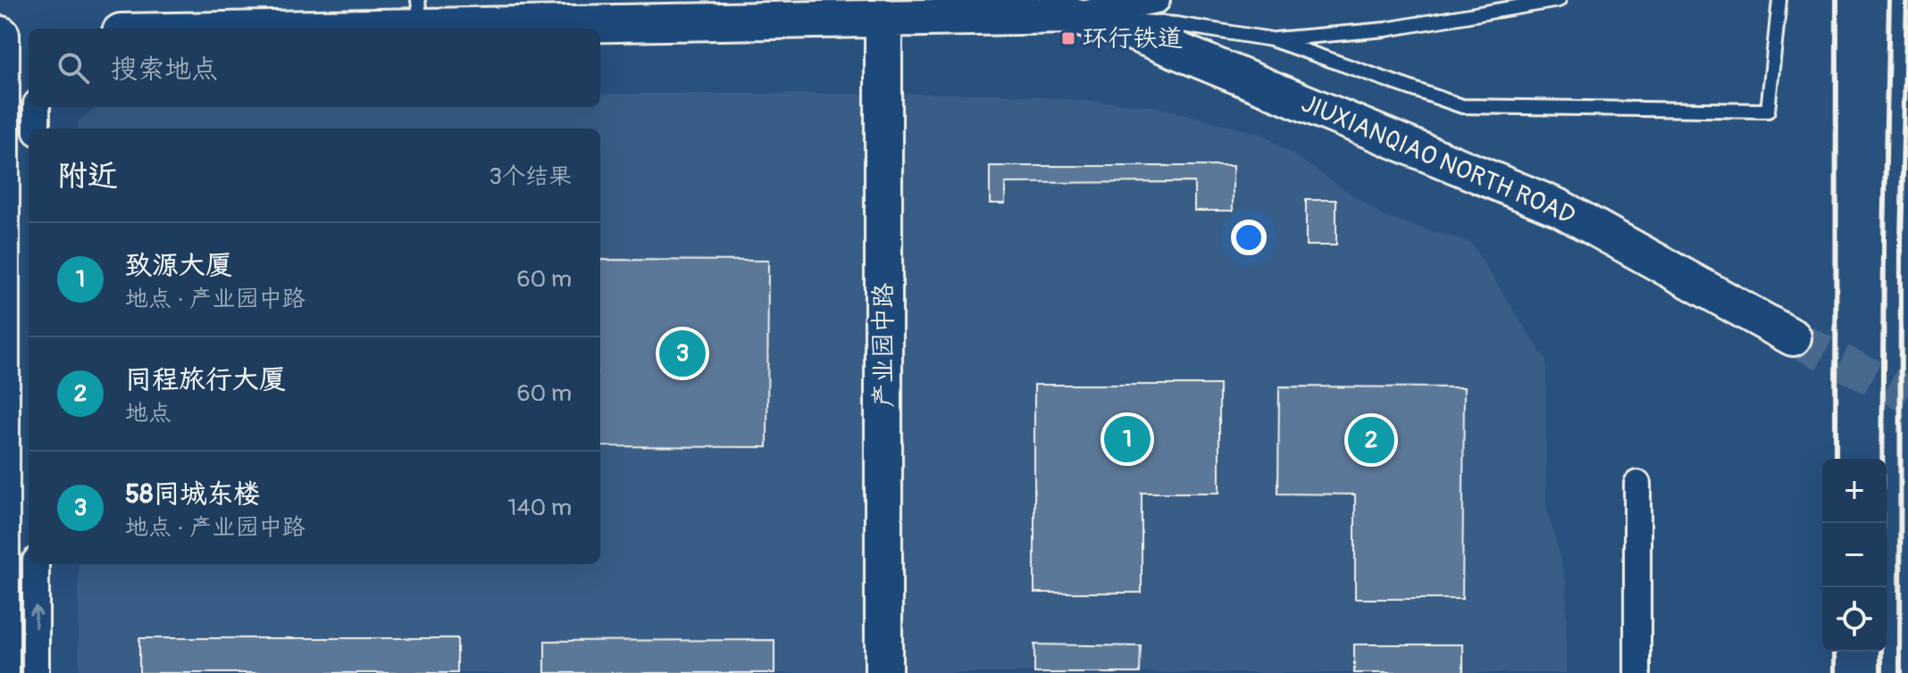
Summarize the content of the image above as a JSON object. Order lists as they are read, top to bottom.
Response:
{
  "streets": {
    "street": ["JIUXIANQIAO NORTH ROAD", "产业园中路"]
  },
  "crossings": [
    ["JIUXIANQIAO NORTH ROAD", "产业园中路"]
  ],
  "places": {
    "transit": ["环行铁道"]
  },
  "page": {
    "search": "搜索地点",
    "heading": ["附近", "3个结果"],
    "list": [
      {
        "mark": "1",
        "name": "致源大厦",
        "note": "地点 · 产业园中路",
        "value": "60 m"
      },
      {
        "mark": "2",
        "name": "同程旅行大厦",
        "note": "地点",
        "value": "60 m"
      },
      {
        "mark": "3",
        "name": "58同城东楼",
        "note": "地点 · 产业园中路",
        "value": "140 m"
      }
    ],
    "pins": ["3", "1", "2"],
    "map_buttons": ["+", "−"]
  }
}
